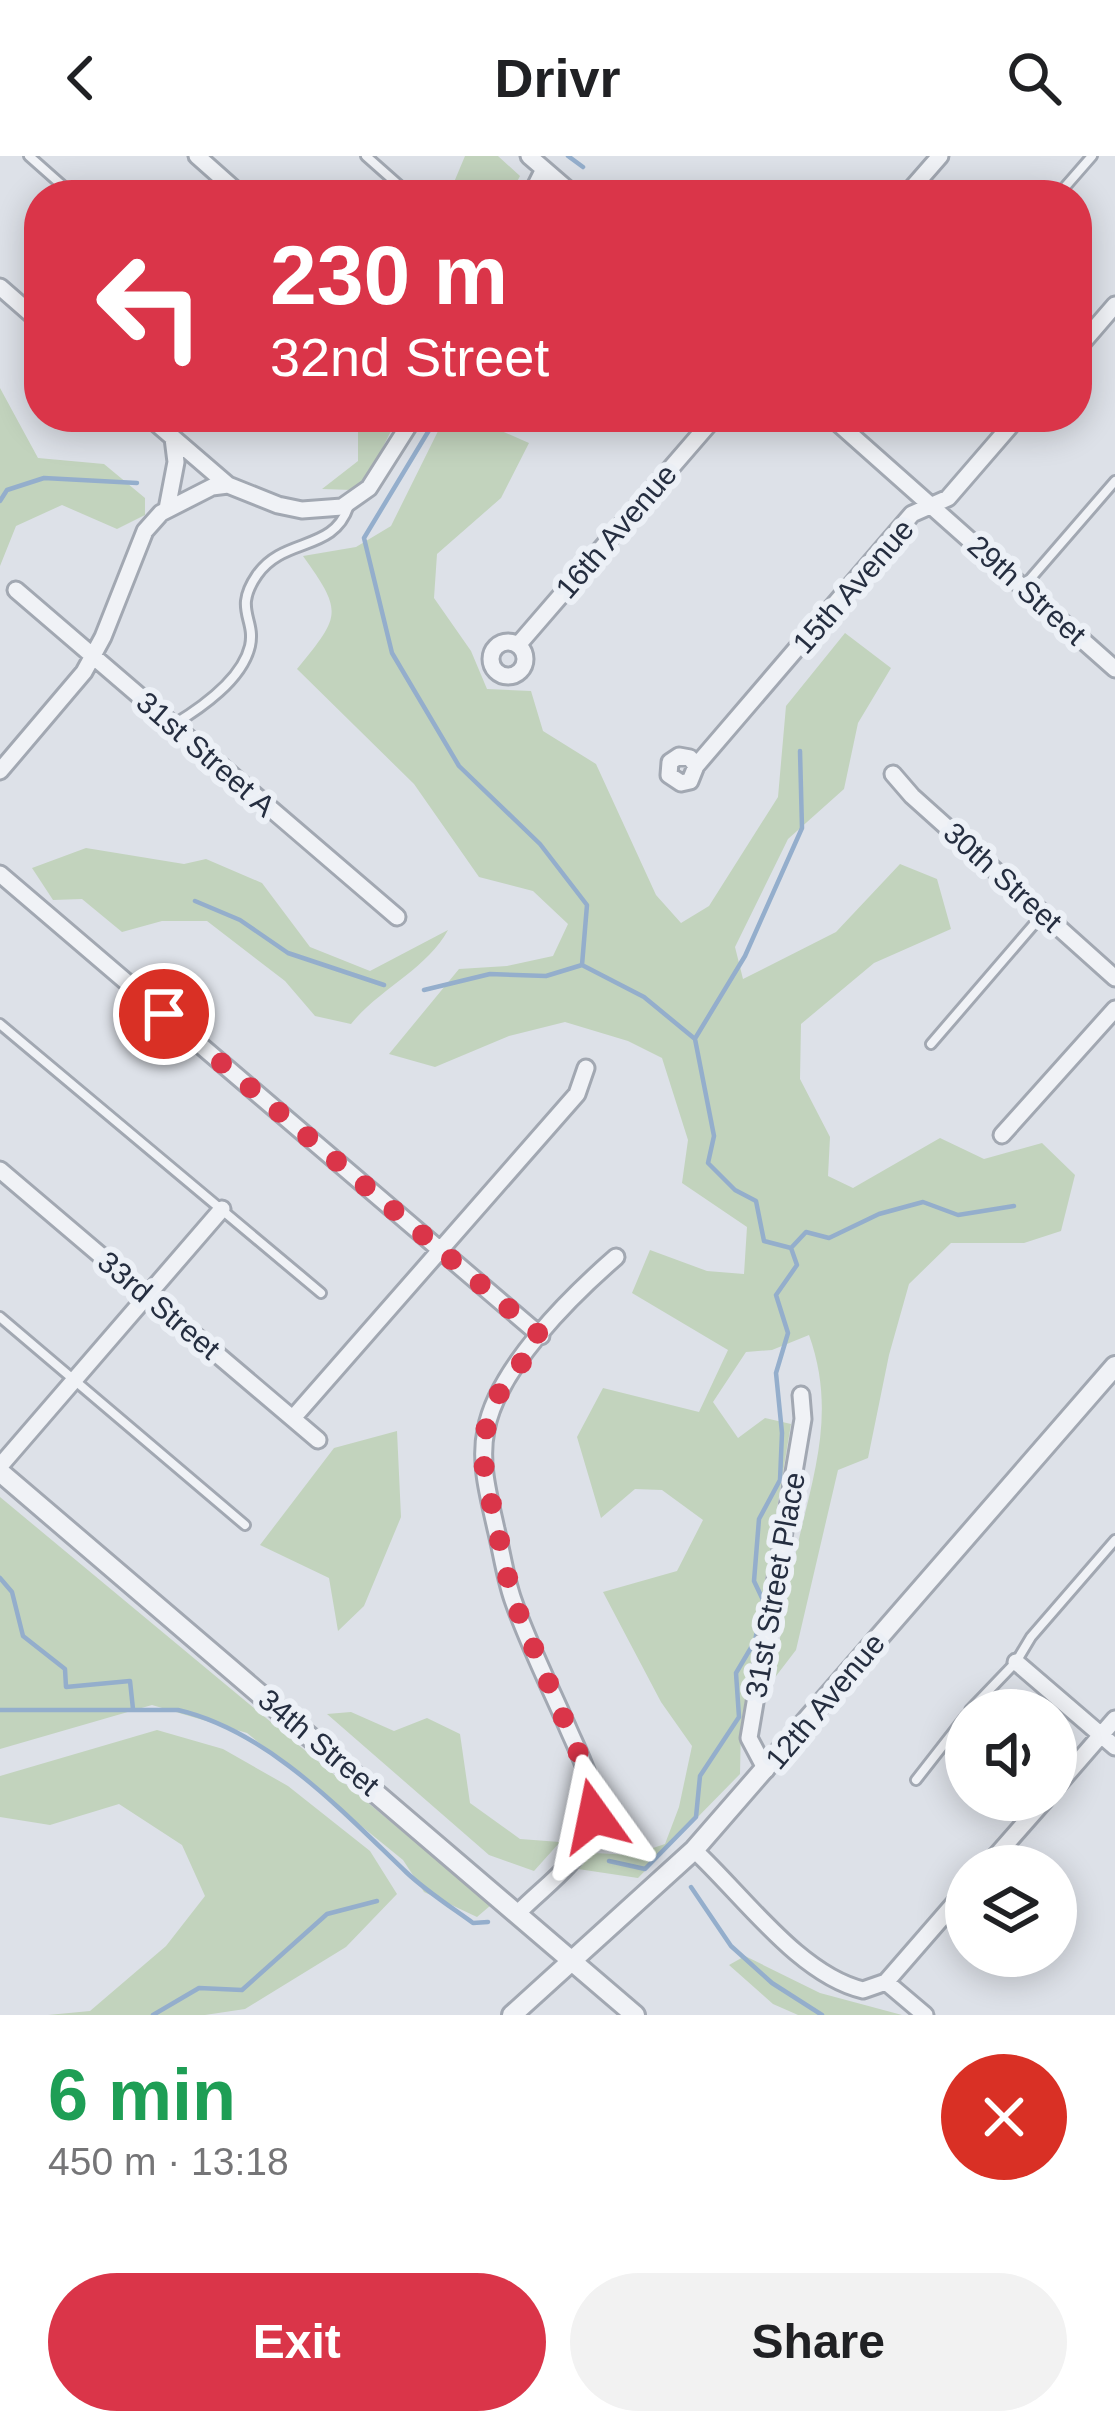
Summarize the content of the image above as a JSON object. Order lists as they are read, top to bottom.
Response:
{
  "streets": {
    "street": [
      "16th Avenue",
      "15th Avenue",
      "29th Street",
      "31st Street A",
      "30th Street",
      "33rd Street",
      "31st Street Place",
      "12th Avenue",
      "34th Street"
    ]
  },
  "crossings": [
    ["15th Avenue", "29th Street"],
    ["31st Street Place", "12th Avenue"],
    ["12th Avenue", "34th Street"]
  ],
  "page": {
    "header": "Drivr",
    "turn": ["230 m", "32nd Street"],
    "heading": ["6 min", "450 m · 13:18"],
    "buttons": ["Exit", "Share"]
  }
}
